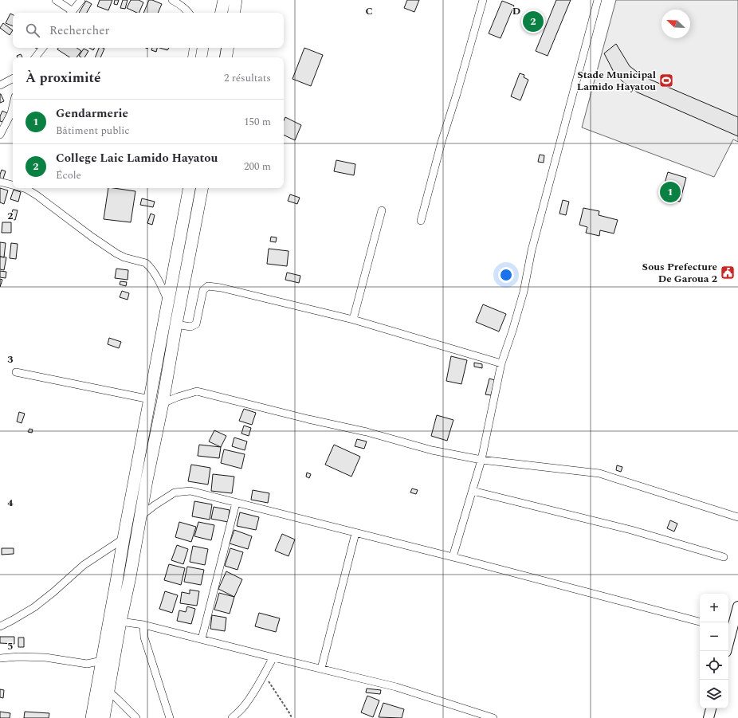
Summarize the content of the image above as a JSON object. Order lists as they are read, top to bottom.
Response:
{
  "places": {
    "sports": ["Stade Municipal Lamido Hayatou"],
    "public building": ["Sous Prefecture De Garoua 2"]
  },
  "north": "top left",
  "page": {
    "pins": ["2", "1"],
    "search": "Rechercher",
    "heading": ["À proximité", "2 résultats"],
    "list": [
      {
        "mark": "1",
        "name": "Gendarmerie",
        "note": "Bâtiment public",
        "value": "150 m"
      },
      {
        "mark": "2",
        "name": "College Laic Lamido Hayatou",
        "note": "École",
        "value": "200 m"
      }
    ],
    "map_buttons": ["+", "−"]
  },
  "grid": {
    "columns": ["C", "D"],
    "rows": [
      "2",
      "3",
      "4",
      "5"
    ]
  }
}
